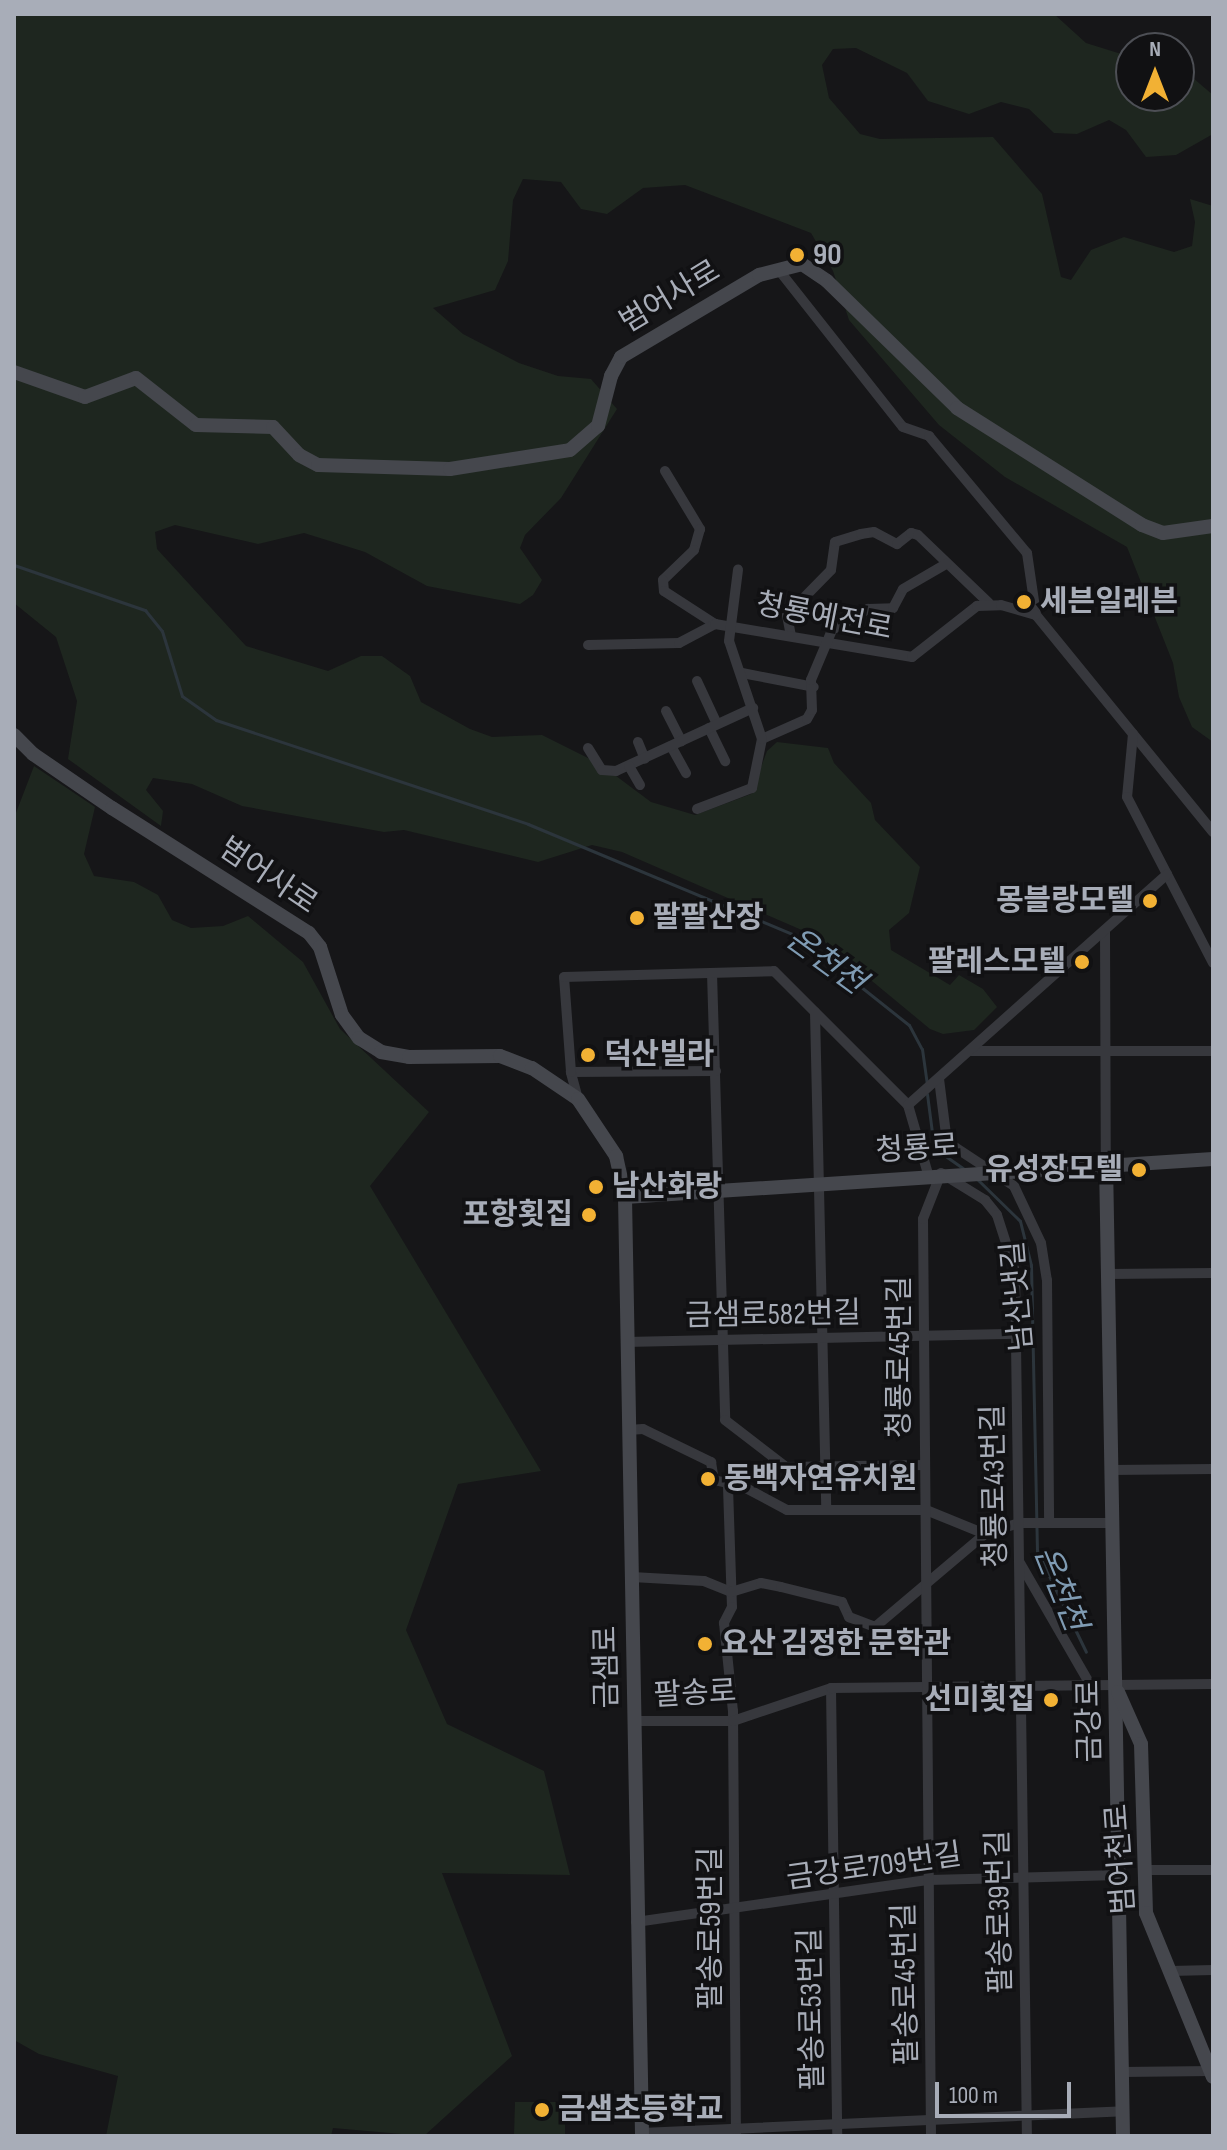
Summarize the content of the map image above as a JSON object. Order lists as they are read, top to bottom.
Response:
{
  "streets": {
    "street": [
      "범어사로",
      "청룡예전로",
      "청룡로",
      "남산냇길",
      "금샘로582번길",
      "청룡로45번길",
      "청룡로43번길",
      "금샘로",
      "팔송로",
      "금강로",
      "범어천로",
      "금강로709번길",
      "팔송로39번길",
      "팔송로59번길",
      "팔송로45번길",
      "팔송로53번길"
    ]
  },
  "crossings": [
    ["범어사로", "청룡로"],
    ["범어사로", "금샘로"],
    ["청룡로", "남산냇길"],
    ["청룡로", "청룡로45번길"],
    ["청룡로", "청룡로43번길"],
    ["청룡로", "금샘로"],
    ["청룡로", "금강로"],
    ["금샘로582번길", "청룡로45번길"],
    ["금샘로582번길", "청룡로43번길"],
    ["금샘로582번길", "금샘로"],
    ["청룡로45번길", "청룡로43번길"],
    ["청룡로45번길", "팔송로"],
    ["청룡로45번길", "팔송로45번길"],
    ["청룡로43번길", "팔송로"],
    ["청룡로43번길", "팔송로39번길"],
    ["금샘로", "팔송로"],
    ["금샘로", "금강로709번길"],
    ["팔송로", "금강로"],
    ["팔송로", "범어천로"],
    ["팔송로", "팔송로39번길"],
    ["팔송로", "팔송로59번길"],
    ["팔송로", "팔송로45번길"],
    ["팔송로", "팔송로53번길"],
    ["금강로", "범어천로"],
    ["금강로", "금강로709번길"],
    ["금강로709번길", "팔송로39번길"],
    ["금강로709번길", "팔송로59번길"],
    ["금강로709번길", "팔송로45번길"],
    ["금강로709번길", "팔송로53번길"]
  ],
  "water": ["온천천"],
  "places": [
    "90",
    "세븐일레븐",
    "몽블랑모텔",
    "팔팔산장",
    "팔레스모텔",
    "덕산빌라",
    "유성장모텔",
    "남산화랑",
    "포항횟집",
    "동백자연유치원",
    "요산 김정한 문학관",
    "선미횟집",
    "금샘초등학교"
  ],
  "scale_bar": "100 m",
  "north": "top"
}
